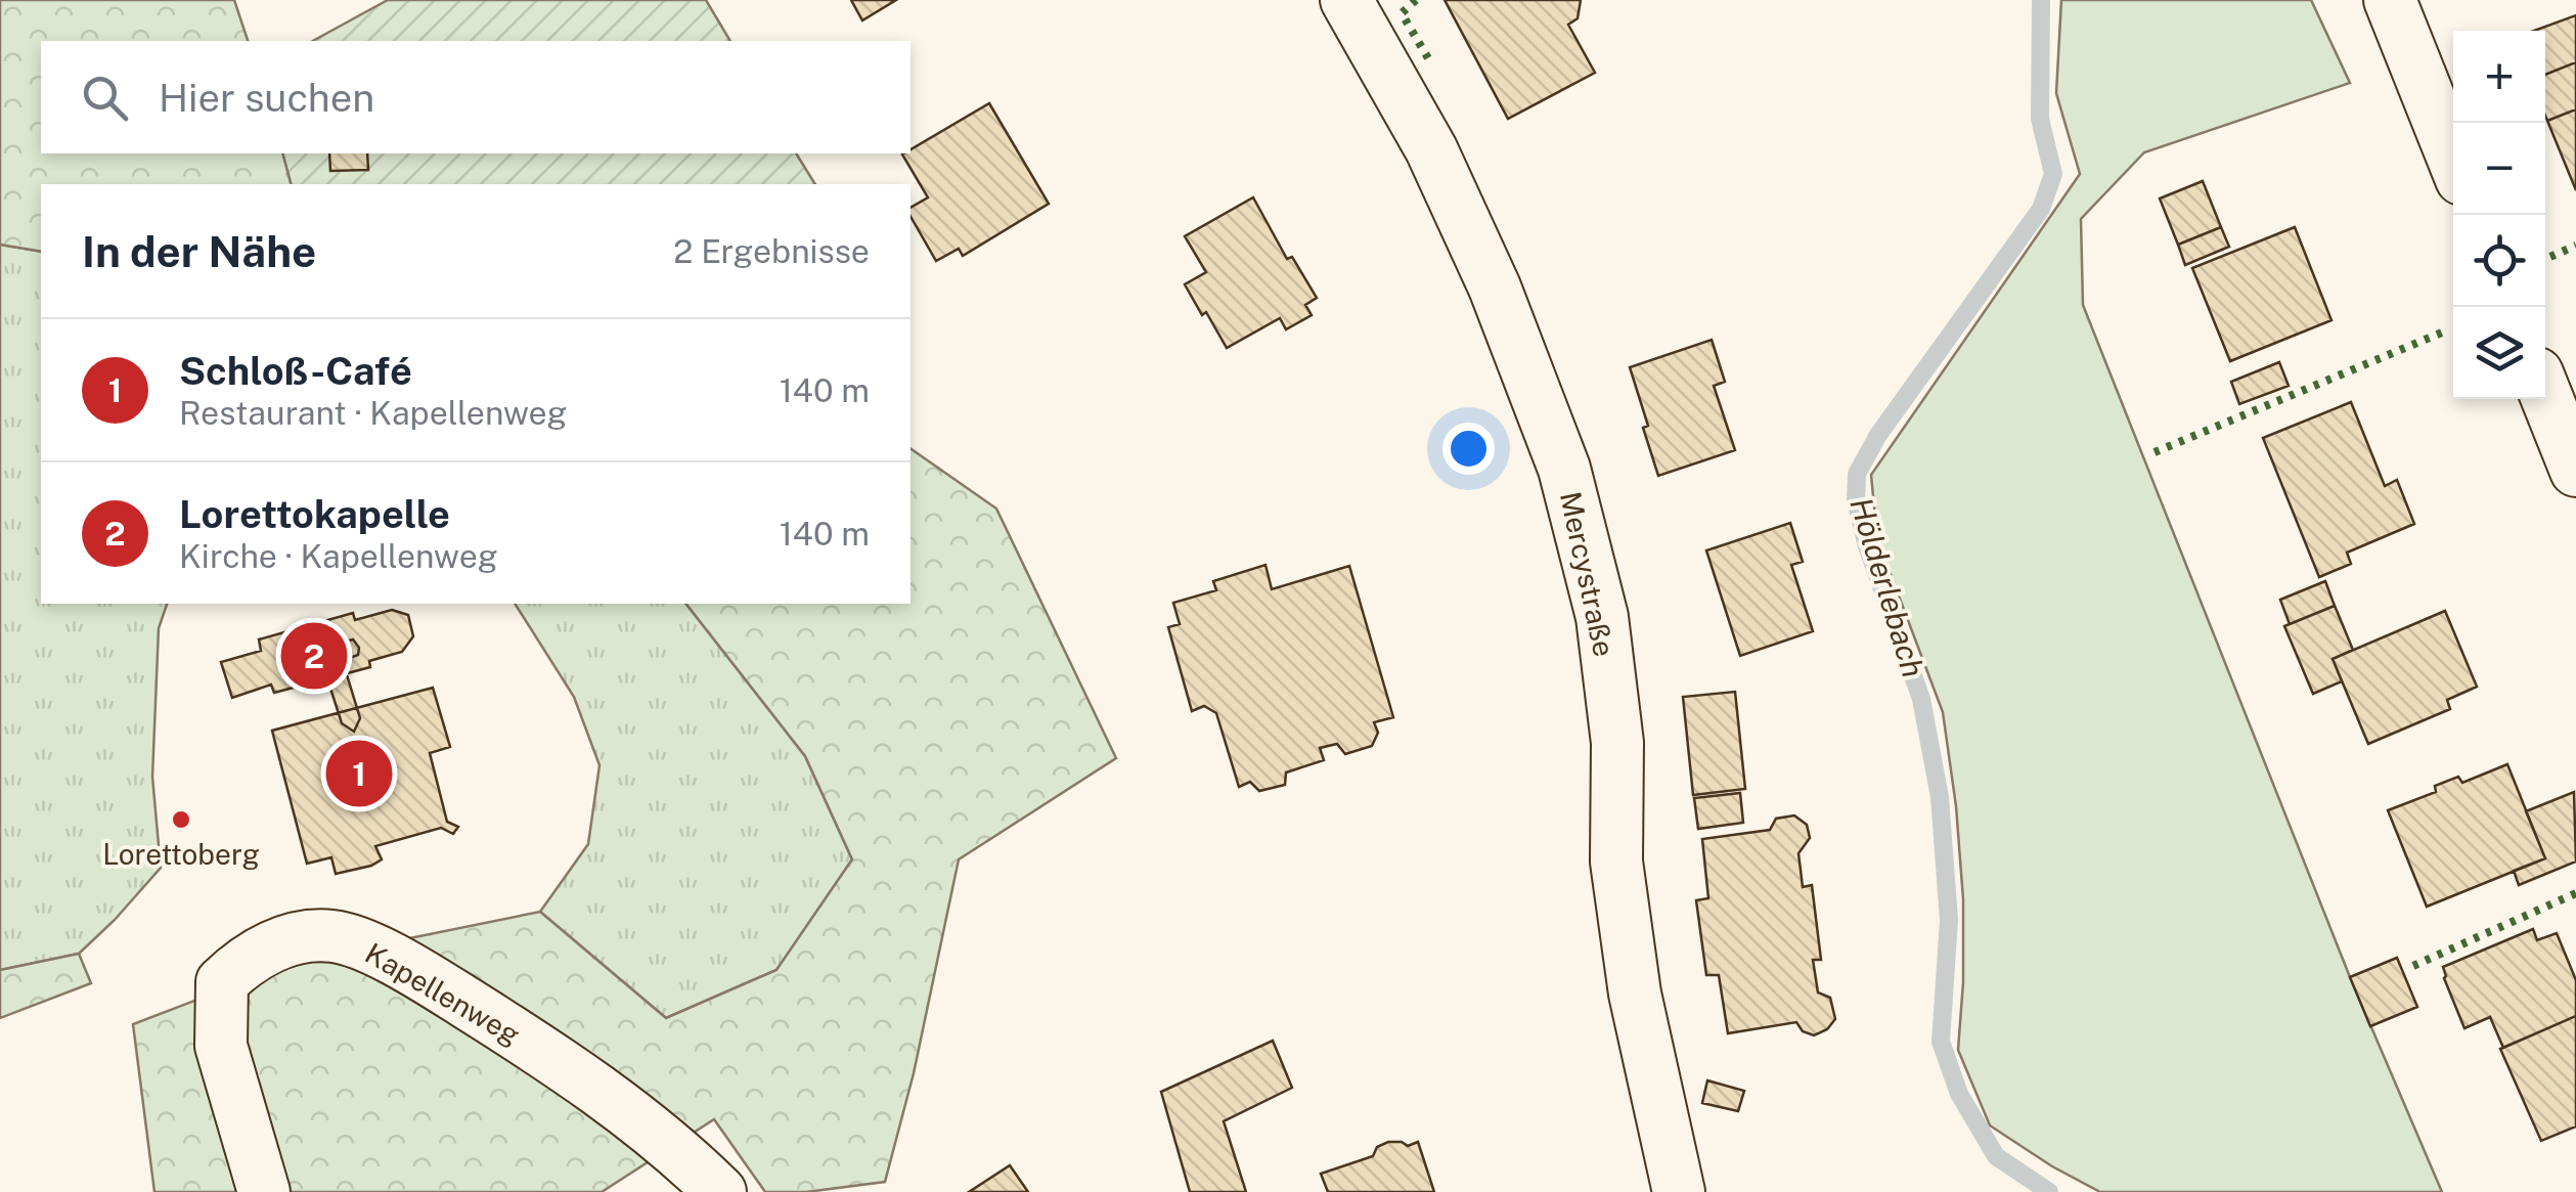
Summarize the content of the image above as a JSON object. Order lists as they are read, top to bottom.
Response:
{
  "streets": {
    "street": ["Mercystraße", "Kapellenweg"]
  },
  "water": ["Hölderlebach"],
  "places": ["Lorettoberg"],
  "page": {
    "map_buttons": ["+", "−"],
    "search": "Hier suchen",
    "heading": ["In der Nähe", "2 Ergebnisse"],
    "list": [
      {
        "mark": "1",
        "name": "Schloß-Café",
        "note": "Restaurant · Kapellenweg",
        "value": "140 m"
      },
      {
        "mark": "2",
        "name": "Lorettokapelle",
        "note": "Kirche · Kapellenweg",
        "value": "140 m"
      }
    ],
    "pins": ["2", "1"]
  }
}
